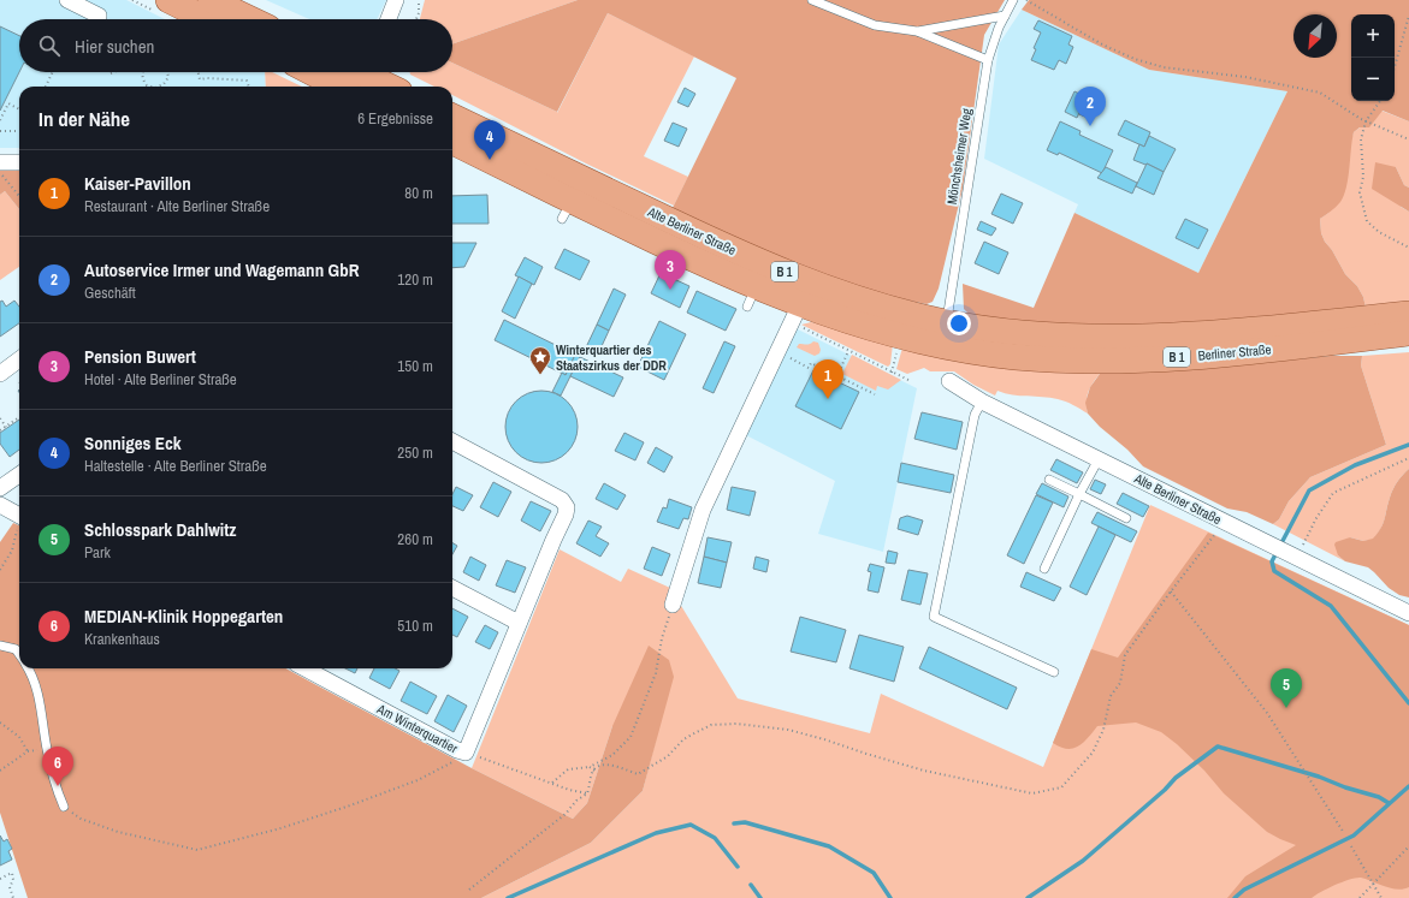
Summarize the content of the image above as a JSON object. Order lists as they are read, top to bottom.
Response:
{
  "streets": {
    "main road": ["Alte Berliner Straße", "B 1", "Berliner Straße"],
    "street": ["Am Winterquartier"],
    "lane": ["Mönchsheimer Weg"]
  },
  "crossings": [
    ["Mönchsheimer Weg", "Alte Berliner Straße"],
    ["Mönchsheimer Weg", "Berliner Straße"],
    ["Alte Berliner Straße", "Berliner Straße"]
  ],
  "places": {
    "place": ["Winterquartier des Staatszirkus der DDR"]
  },
  "north": "bottom left",
  "page": {
    "map_buttons": ["+", "−"],
    "search": "Hier suchen",
    "pins": [
      "2",
      "4",
      "3",
      "1",
      "5",
      "6"
    ],
    "heading": ["In der Nähe", "6 Ergebnisse"],
    "list": [
      {
        "mark": "1",
        "name": "Kaiser-Pavillon",
        "note": "Restaurant · Alte Berliner Straße",
        "value": "80 m"
      },
      {
        "mark": "2",
        "name": "Autoservice Irmer und Wagemann GbR",
        "note": "Geschäft",
        "value": "120 m"
      },
      {
        "mark": "3",
        "name": "Pension Buwert",
        "note": "Hotel · Alte Berliner Straße",
        "value": "150 m"
      },
      {
        "mark": "4",
        "name": "Sonniges Eck",
        "note": "Haltestelle · Alte Berliner Straße",
        "value": "250 m"
      },
      {
        "mark": "5",
        "name": "Schlosspark Dahlwitz",
        "note": "Park",
        "value": "260 m"
      },
      {
        "mark": "6",
        "name": "MEDIAN-Klinik Hoppegarten",
        "note": "Krankenhaus",
        "value": "510 m"
      }
    ]
  }
}
